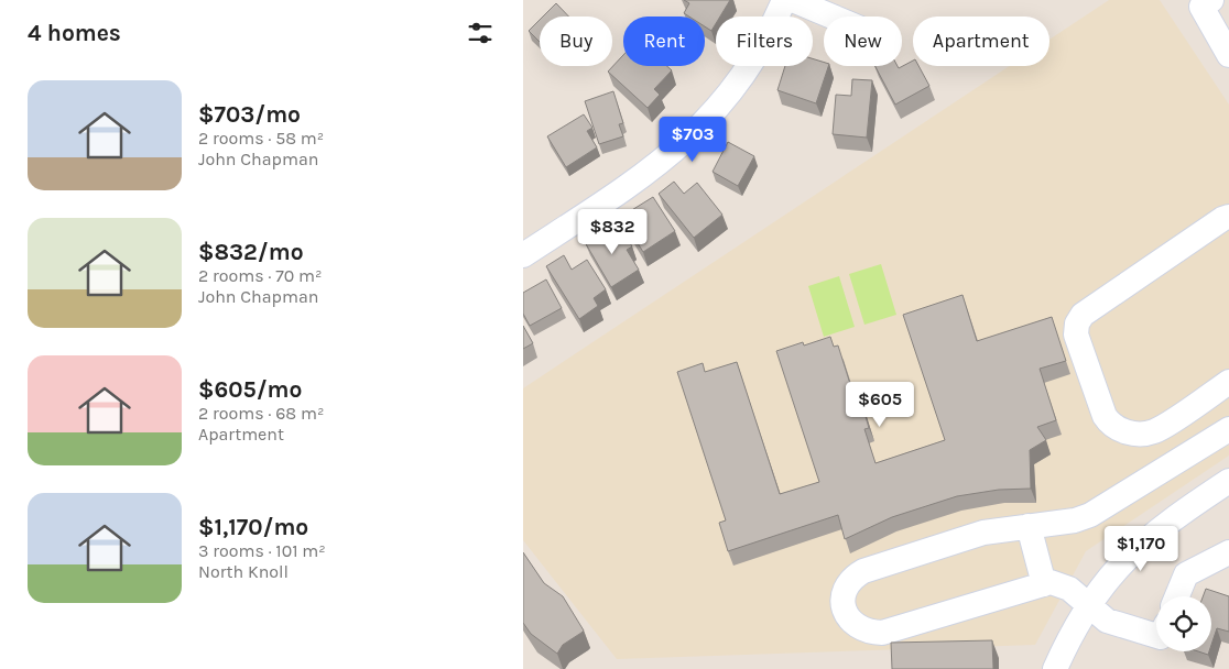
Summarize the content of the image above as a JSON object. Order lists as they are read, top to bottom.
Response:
{
  "page": {
    "heading": "4 homes",
    "chip": [
      "Buy",
      "Rent",
      "Filters",
      "New",
      "Apartment"
    ],
    "list": [
      {
        "name": "$703/mo",
        "note": "2 rooms · 58 m² · John Chapman"
      },
      {
        "name": "$832/mo",
        "note": "2 rooms · 70 m² · John Chapman"
      },
      {
        "name": "$605/mo",
        "note": "2 rooms · 68 m² · Apartment"
      },
      {
        "name": "$1,170/mo",
        "note": "3 rooms · 101 m² · North Knoll"
      }
    ],
    "price": [
      "$703",
      "$832",
      "$605",
      "$1,170"
    ]
  }
}
